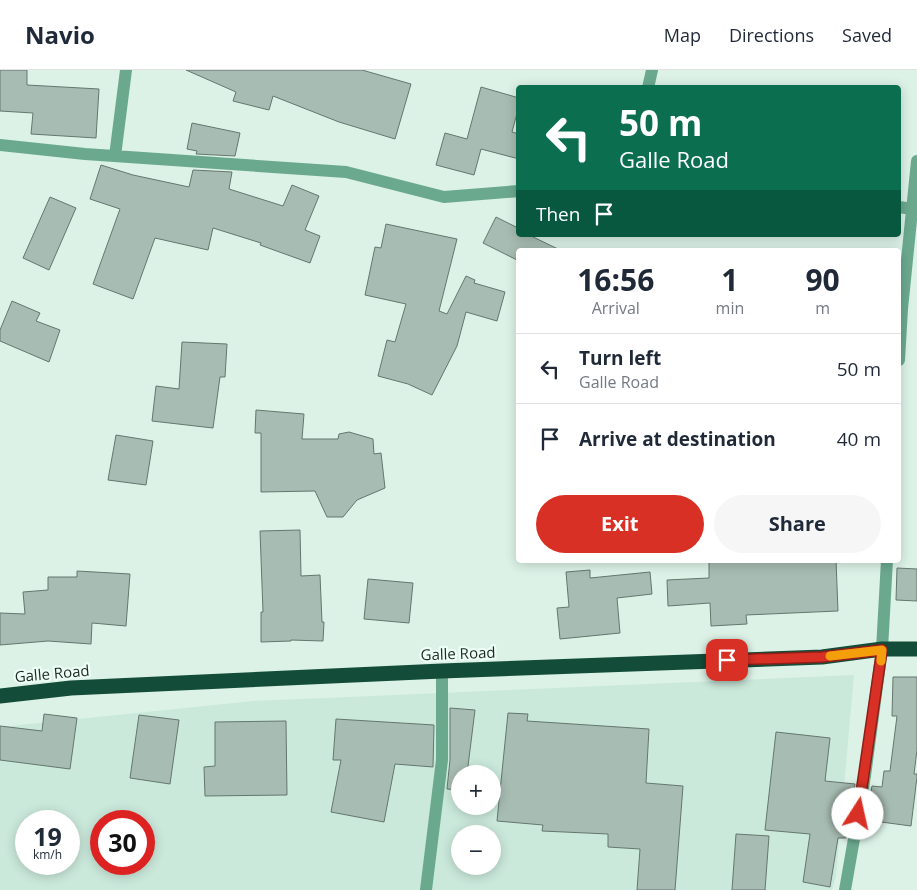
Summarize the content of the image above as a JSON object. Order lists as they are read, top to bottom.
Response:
{
  "streets": {
    "highway": ["Galle Road"]
  },
  "page": {
    "header": "Navio",
    "nav": ["Map", "Directions", "Saved"],
    "turn": ["50 m", "Galle Road"],
    "then": "Then",
    "eta": [
      "16:56",
      "Arrival",
      "1",
      "min",
      "90",
      "m"
    ],
    "list": [
      {
        "name": "Turn left",
        "note": "Galle Road",
        "value": "50 m"
      },
      {
        "name": "Arrive at destination",
        "value": "40 m"
      }
    ],
    "buttons": ["Exit", "Share"],
    "map_buttons": ["+", "−"],
    "speed": "19 km/h",
    "limit": "30"
  }
}
